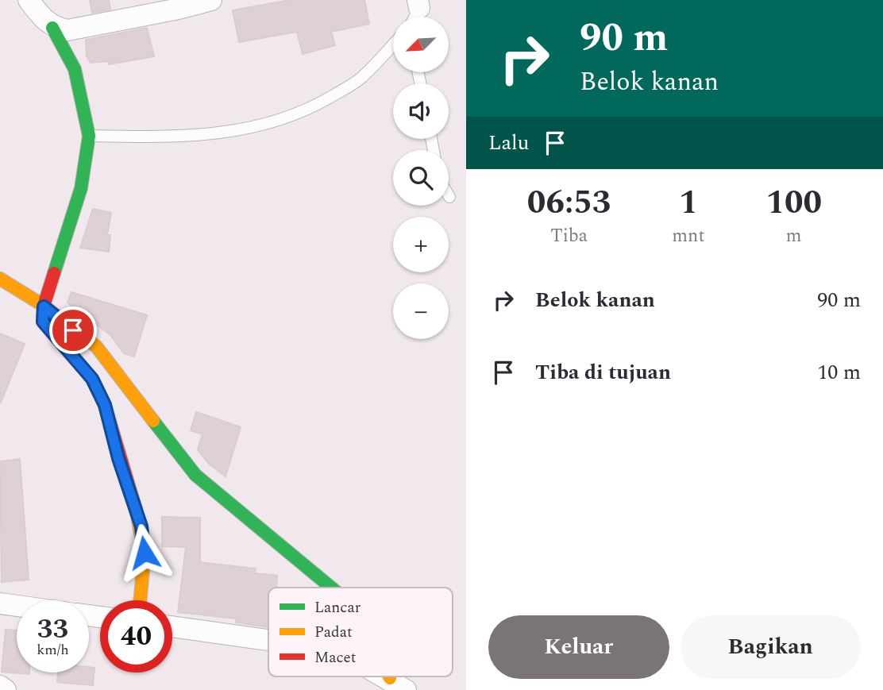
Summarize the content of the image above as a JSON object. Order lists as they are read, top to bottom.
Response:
{
  "legend": ["Lancar", "Padat", "Macet"],
  "north": "bottom left",
  "page": {
    "turn": ["90 m", "Belok kanan"],
    "map_buttons": ["+", "−"],
    "then": "Lalu",
    "eta": [
      "06:53",
      "Tiba",
      "1",
      "mnt",
      "100",
      "m"
    ],
    "list": [
      {
        "name": "Belok kanan",
        "value": "90 m"
      },
      {
        "name": "Tiba di tujuan",
        "value": "10 m"
      }
    ],
    "speed": "33 km/h",
    "limit": "40",
    "buttons": ["Keluar", "Bagikan"]
  }
}
